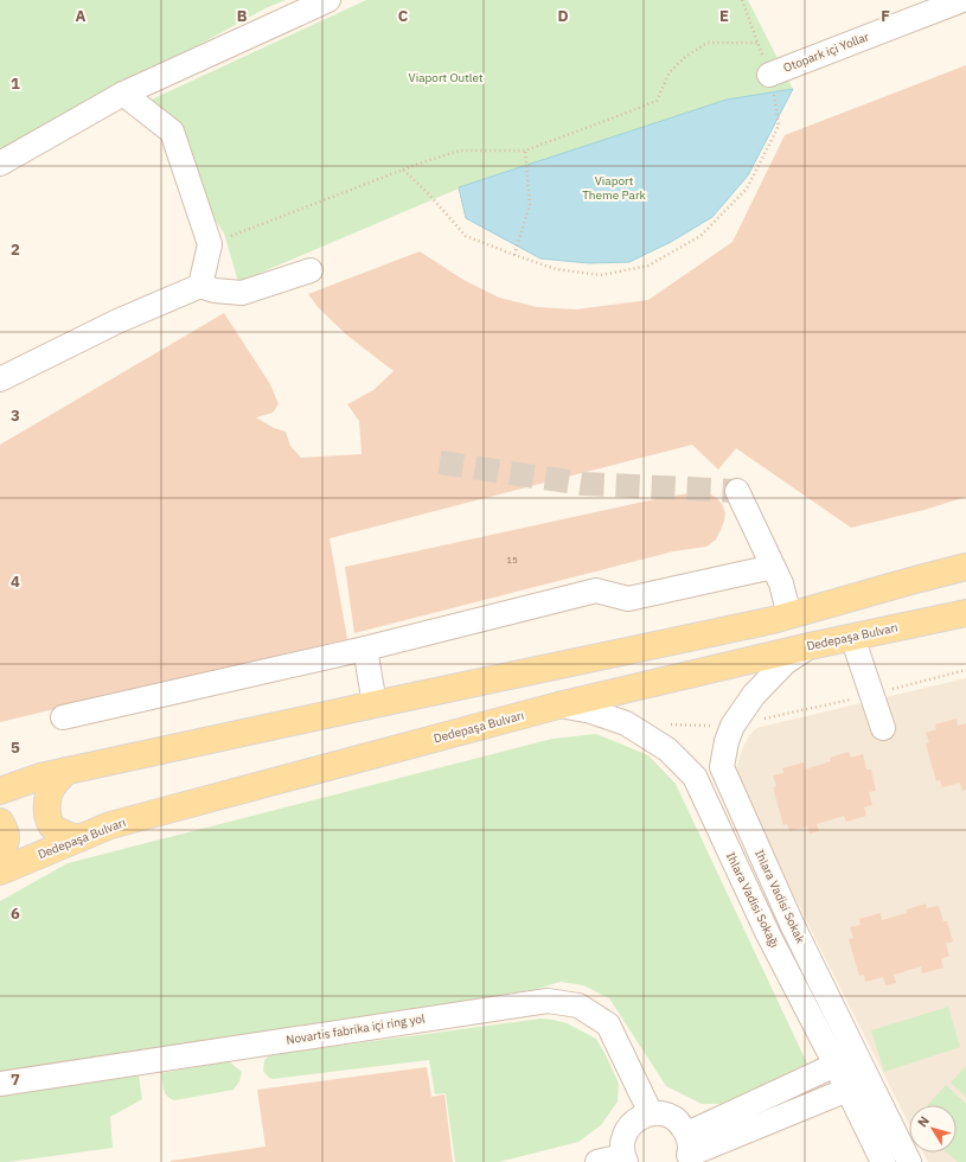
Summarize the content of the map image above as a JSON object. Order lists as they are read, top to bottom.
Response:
{
  "streets": {
    "main road": ["Dedepaşa Bulvarı"],
    "street": [
      "Otopark içi Yollar",
      "Ihlara Vadisi Sokak",
      "Ihlara Vadisi Sokağı",
      "Novartis fabrika içi ring yol"
    ]
  },
  "crossings": [
    ["Dedepaşa Bulvarı", "Ihlara Vadisi Sokak"],
    ["Dedepaşa Bulvarı", "Ihlara Vadisi Sokağı"],
    ["Ihlara Vadisi Sokak", "Ihlara Vadisi Sokağı"]
  ],
  "parks": ["Viaport Outlet", "Viaport Theme Park"],
  "house_numbers": ["15"],
  "north": "top left",
  "grid": {
    "columns": [
      "A",
      "B",
      "C",
      "D",
      "E",
      "F"
    ],
    "rows": [
      "1",
      "2",
      "3",
      "4",
      "5",
      "6",
      "7"
    ]
  }
}
